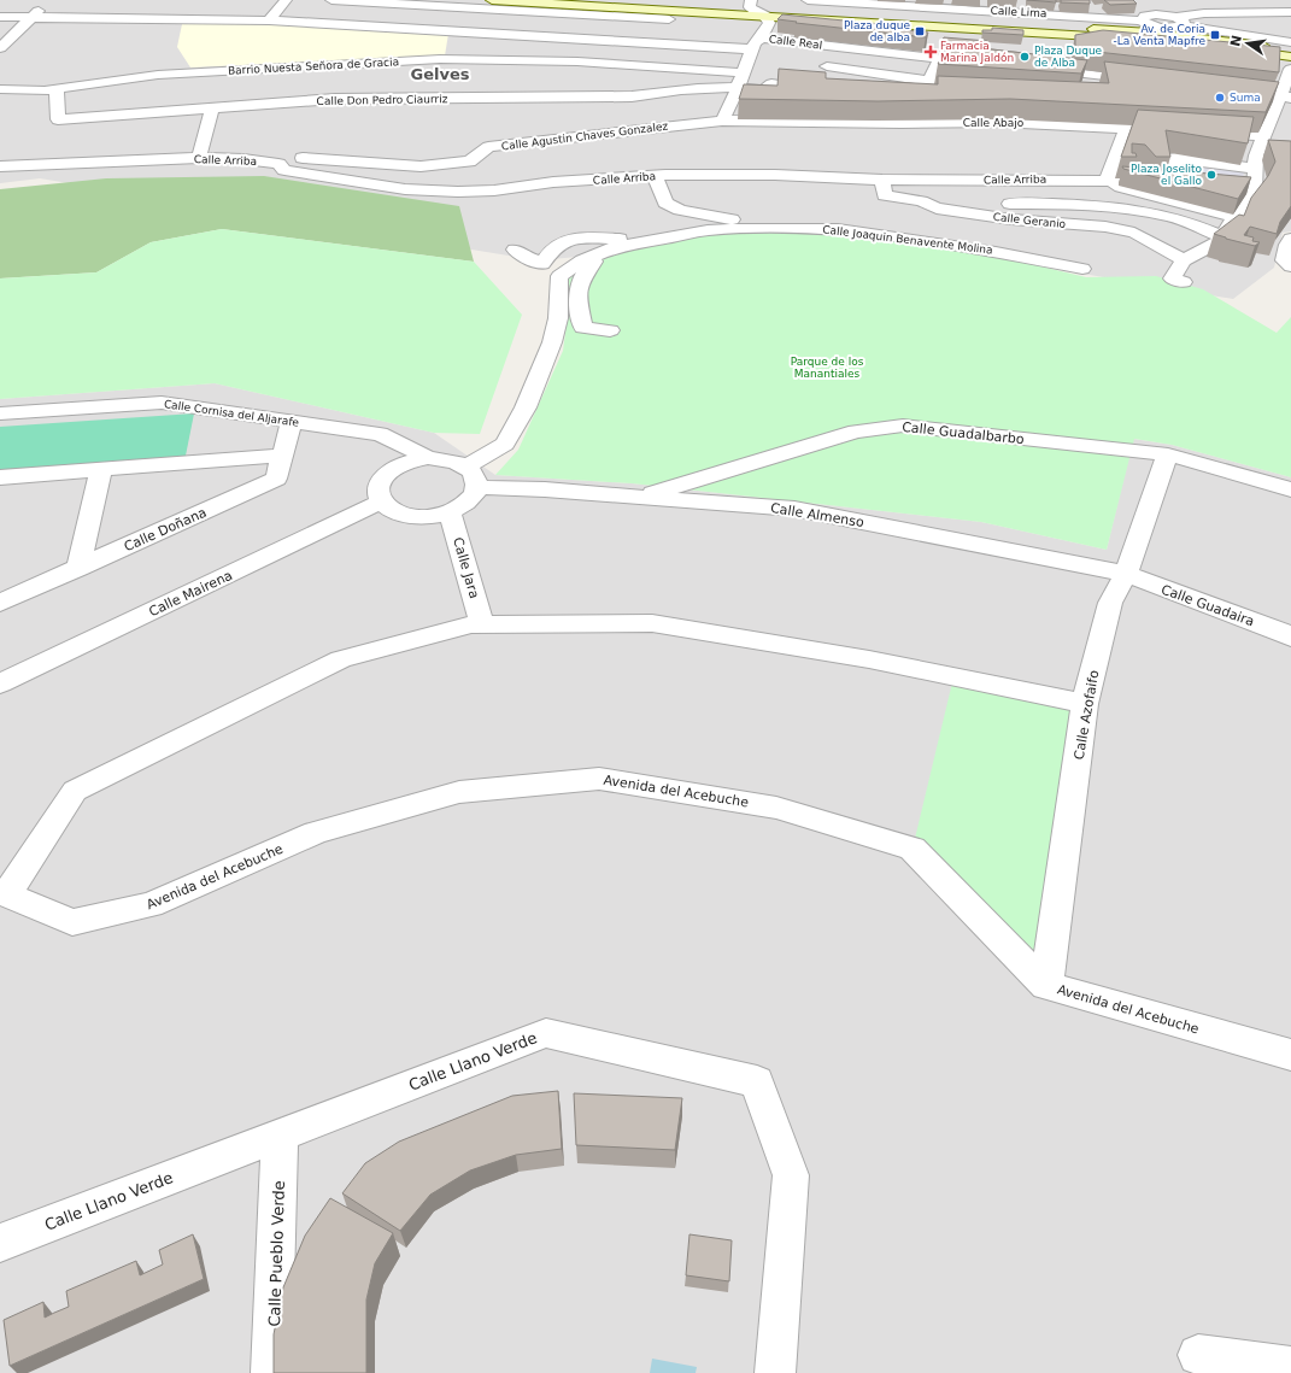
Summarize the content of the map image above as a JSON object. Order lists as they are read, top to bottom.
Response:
{
  "streets": {
    "street": [
      "Calle Lima",
      "Calle Real",
      "Barrio Nuesta Señora de Gracia",
      "Calle Don Pedro Ciaurriz",
      "Calle Abajo",
      "Calle Agustin Chaves Gonzalez",
      "Calle Arriba",
      "Calle Geranio",
      "Calle Joaquin Benavente Molina",
      "Calle Cornisa del Aljarafe",
      "Calle Guadalbarbo",
      "Calle Almenso",
      "Calle Doñana",
      "Calle Jara",
      "Calle Mairena",
      "Calle Guadaira",
      "Calle Azofaifo",
      "Avenida del Acebuche",
      "Calle Llano Verde",
      "Calle Pueblo Verde"
    ]
  },
  "crossings": [
    ["Barrio Nuesta Señora de Gracia", "Calle Don Pedro Ciaurriz"],
    ["Calle Abajo", "Calle Agustin Chaves Gonzalez"],
    ["Calle Agustin Chaves Gonzalez", "Calle Arriba"],
    ["Calle Arriba", "Calle Geranio"],
    ["Calle Joaquin Benavente Molina", "Calle Cornisa del Aljarafe"],
    ["Calle Joaquin Benavente Molina", "Calle Almenso"],
    ["Calle Joaquin Benavente Molina", "Calle Jara"],
    ["Calle Joaquin Benavente Molina", "Calle Mairena"],
    ["Calle Cornisa del Aljarafe", "Calle Almenso"],
    ["Calle Cornisa del Aljarafe", "Calle Doñana"],
    ["Calle Cornisa del Aljarafe", "Calle Jara"],
    ["Calle Cornisa del Aljarafe", "Calle Mairena"],
    ["Calle Guadalbarbo", "Calle Almenso"],
    ["Calle Guadalbarbo", "Calle Azofaifo"],
    ["Calle Almenso", "Calle Jara"],
    ["Calle Almenso", "Calle Mairena"],
    ["Calle Almenso", "Calle Guadaira"],
    ["Calle Almenso", "Calle Azofaifo"],
    ["Calle Jara", "Calle Mairena"],
    ["Calle Jara", "Avenida del Acebuche"],
    ["Calle Guadaira", "Calle Azofaifo"],
    ["Calle Azofaifo", "Avenida del Acebuche"],
    ["Calle Llano Verde", "Calle Pueblo Verde"]
  ],
  "districts": ["Gelves"],
  "parks": ["Parque de los Manantiales"],
  "places": {
    "transit": ["Plaza duque de alba", "Av. de Coria -La Venta Mapfre"],
    "health": ["Farmacia Marina Jaldón"],
    "other": ["Plaza Duque de Alba", "Suma", "Plaza Joselito el Gallo"]
  },
  "north": "left"
}
